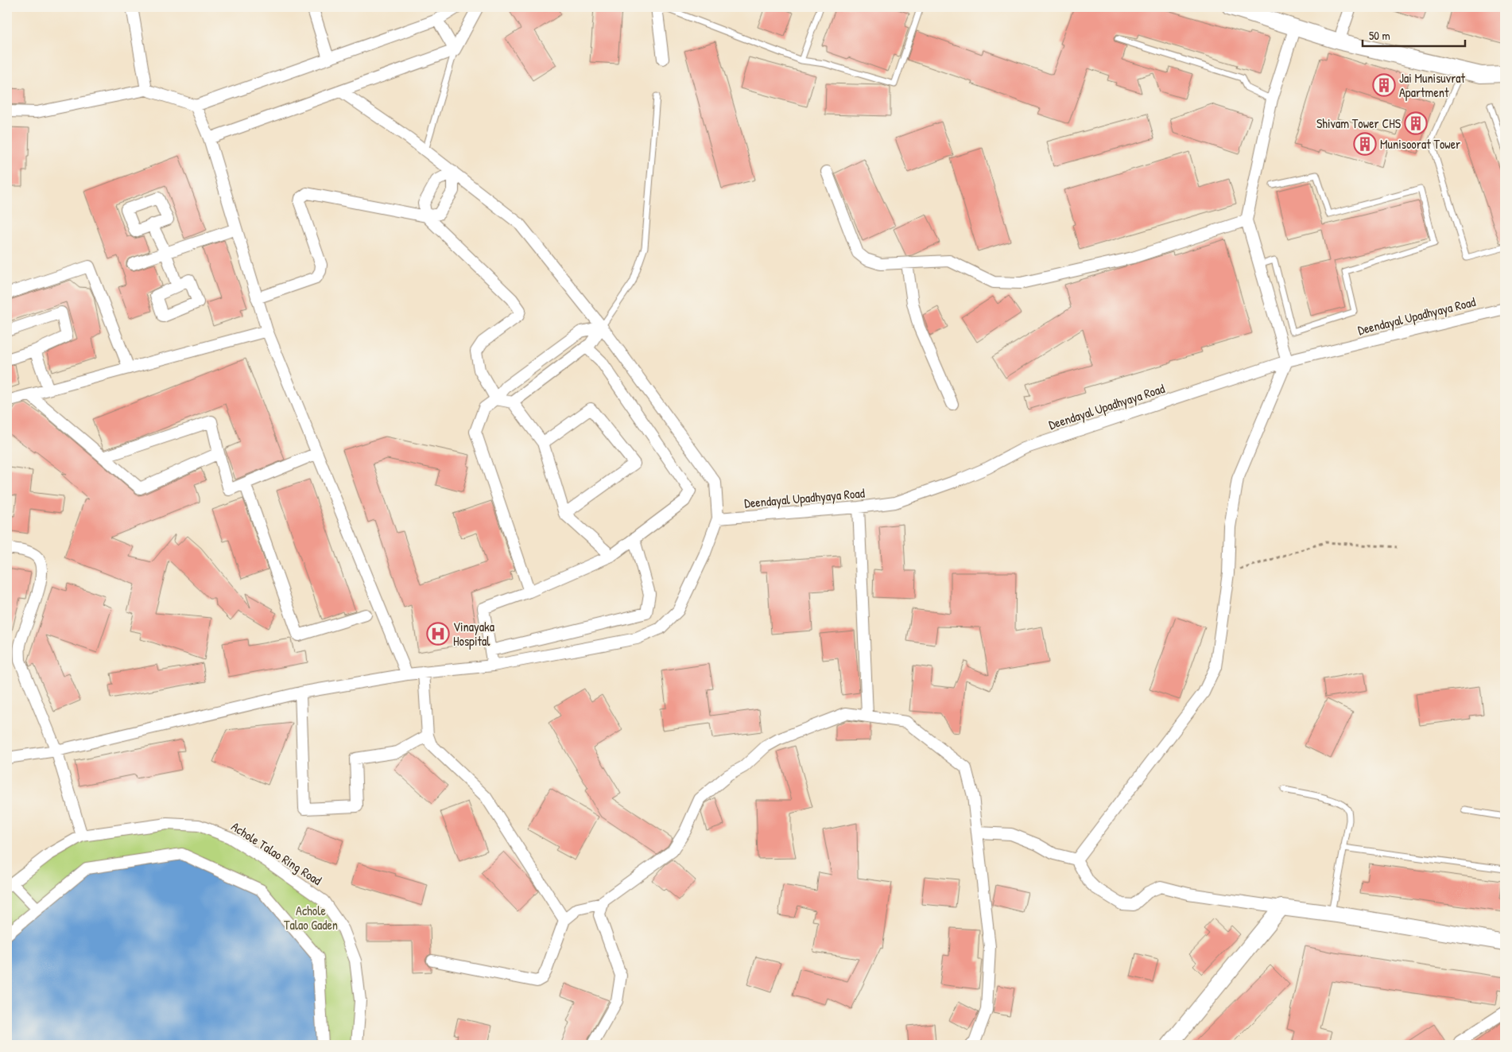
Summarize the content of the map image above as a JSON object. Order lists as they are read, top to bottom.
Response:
{
  "streets": {
    "street": ["Deendayal Upadhyaya Road", "Achole Talao Ring Road"]
  },
  "parks": ["Achole Talao Gaden"],
  "places": {
    "building": ["Jai Munisuvrat Apartment", "Shivam Tower CHS", "Munisoorat Tower"],
    "hospital": ["Vinayaka Hospital"]
  },
  "scale_bar": "50 m"
}
